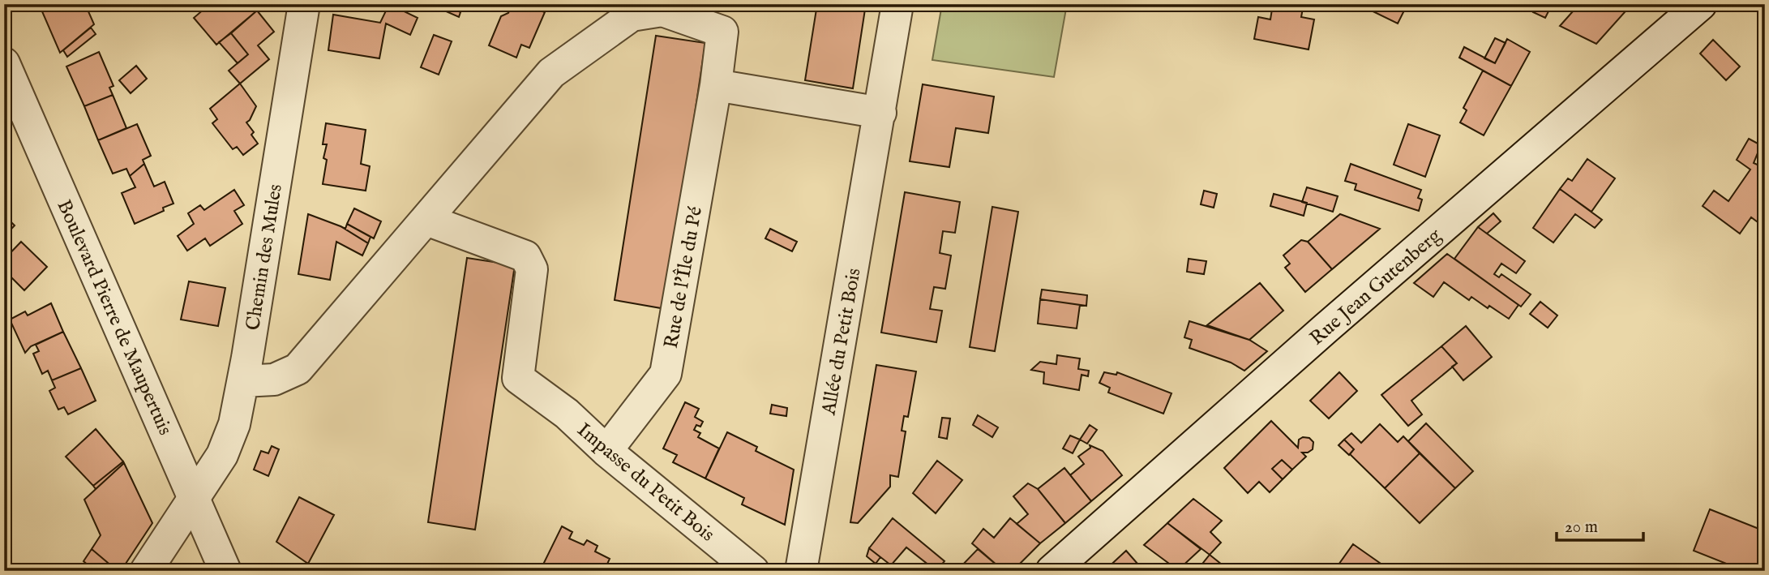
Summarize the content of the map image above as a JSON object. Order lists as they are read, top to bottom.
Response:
{
  "streets": {
    "street": [
      "Chemin des Mules",
      "Rue de l'Île du Pé",
      "Rue Jean Gutenberg",
      "Boulevard Pierre de Maupertuis",
      "Allée du Petit Bois",
      "Impasse du Petit Bois"
    ]
  },
  "crossings": [
    ["Chemin des Mules", "Rue de l'Île du Pé"],
    ["Chemin des Mules", "Boulevard Pierre de Maupertuis"],
    ["Rue de l'Île du Pé", "Impasse du Petit Bois"]
  ],
  "scale_bar": "20 m"
}
